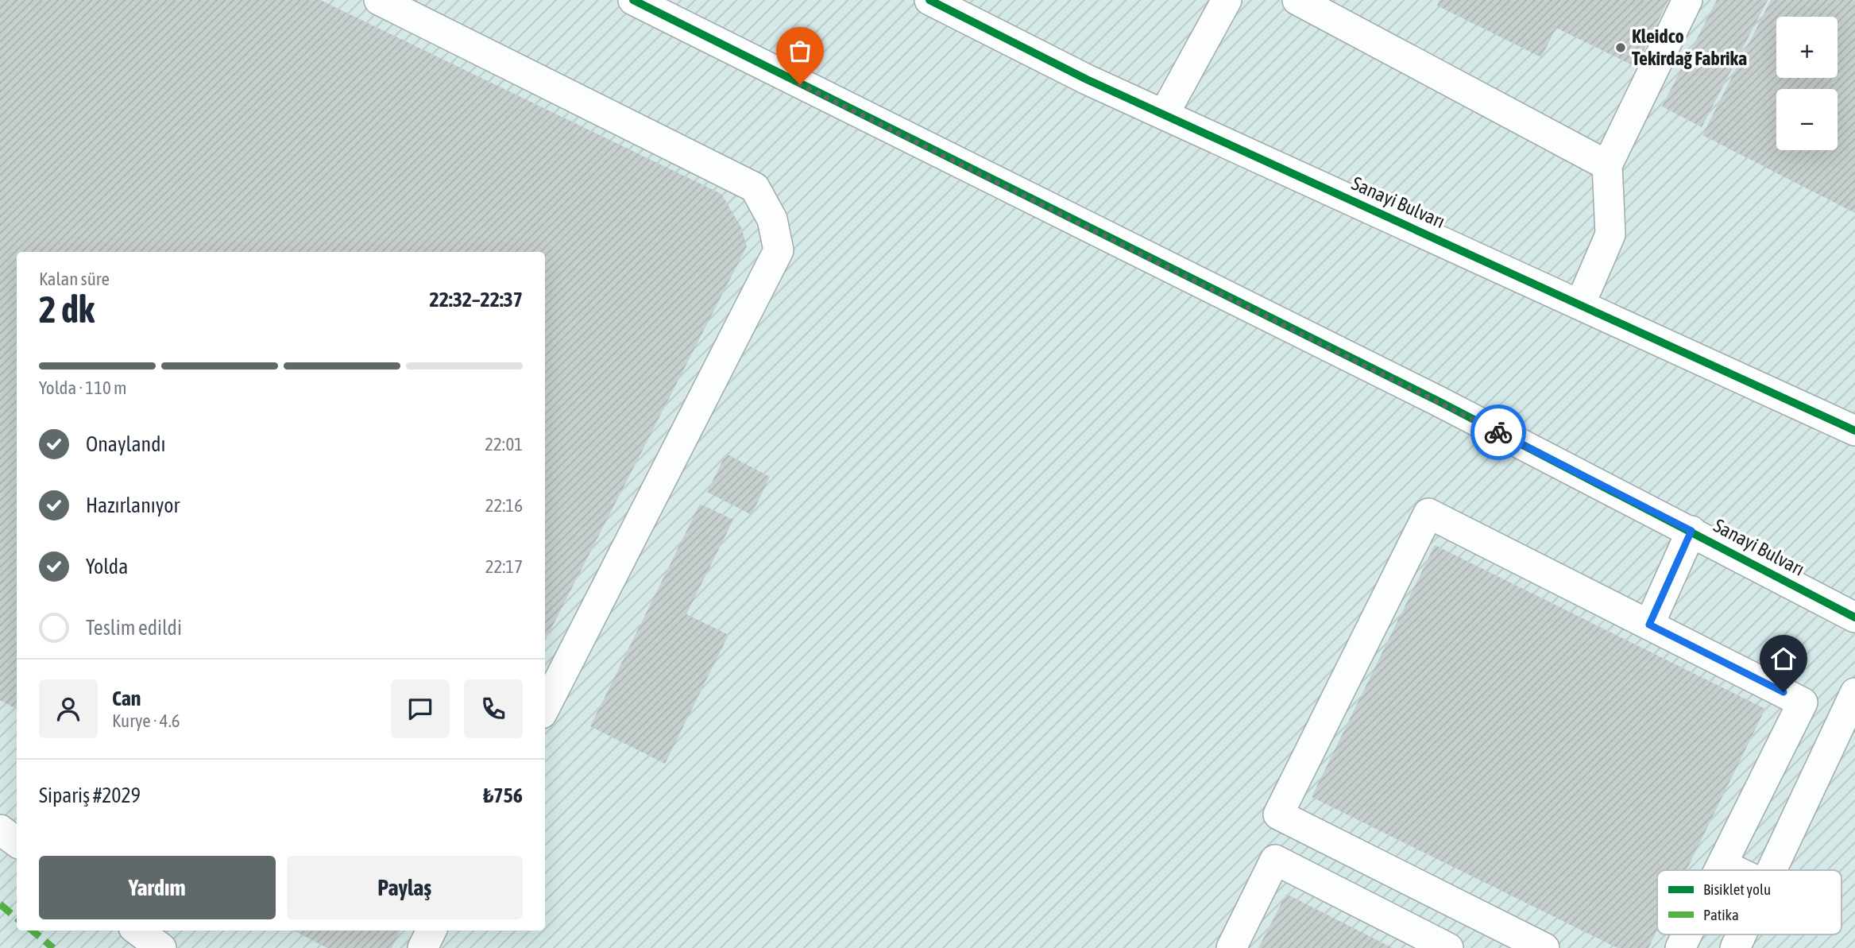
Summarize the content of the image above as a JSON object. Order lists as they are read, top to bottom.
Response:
{
  "streets": {
    "street": ["Sanayi Bulvarı"]
  },
  "places": ["Kleidco Tekirdağ Fabrika"],
  "legend": ["Bisiklet yolu", "Patika"],
  "page": {
    "map_buttons": ["+", "−"],
    "heading": ["2 dk", "Kalan süre", "22:32–22:37"],
    "panel": [
      "Can",
      "Kurye · 4.6",
      "Sipariş #2029",
      "₺756"
    ],
    "bar": "Yolda · 110 m",
    "list": [
      ["Onaylandı", "22:01"],
      ["Hazırlanıyor", "22:16"],
      ["Yolda", "22:17"],
      "Teslim edildi"
    ],
    "buttons": ["Yardım", "Paylaş"]
  }
}
